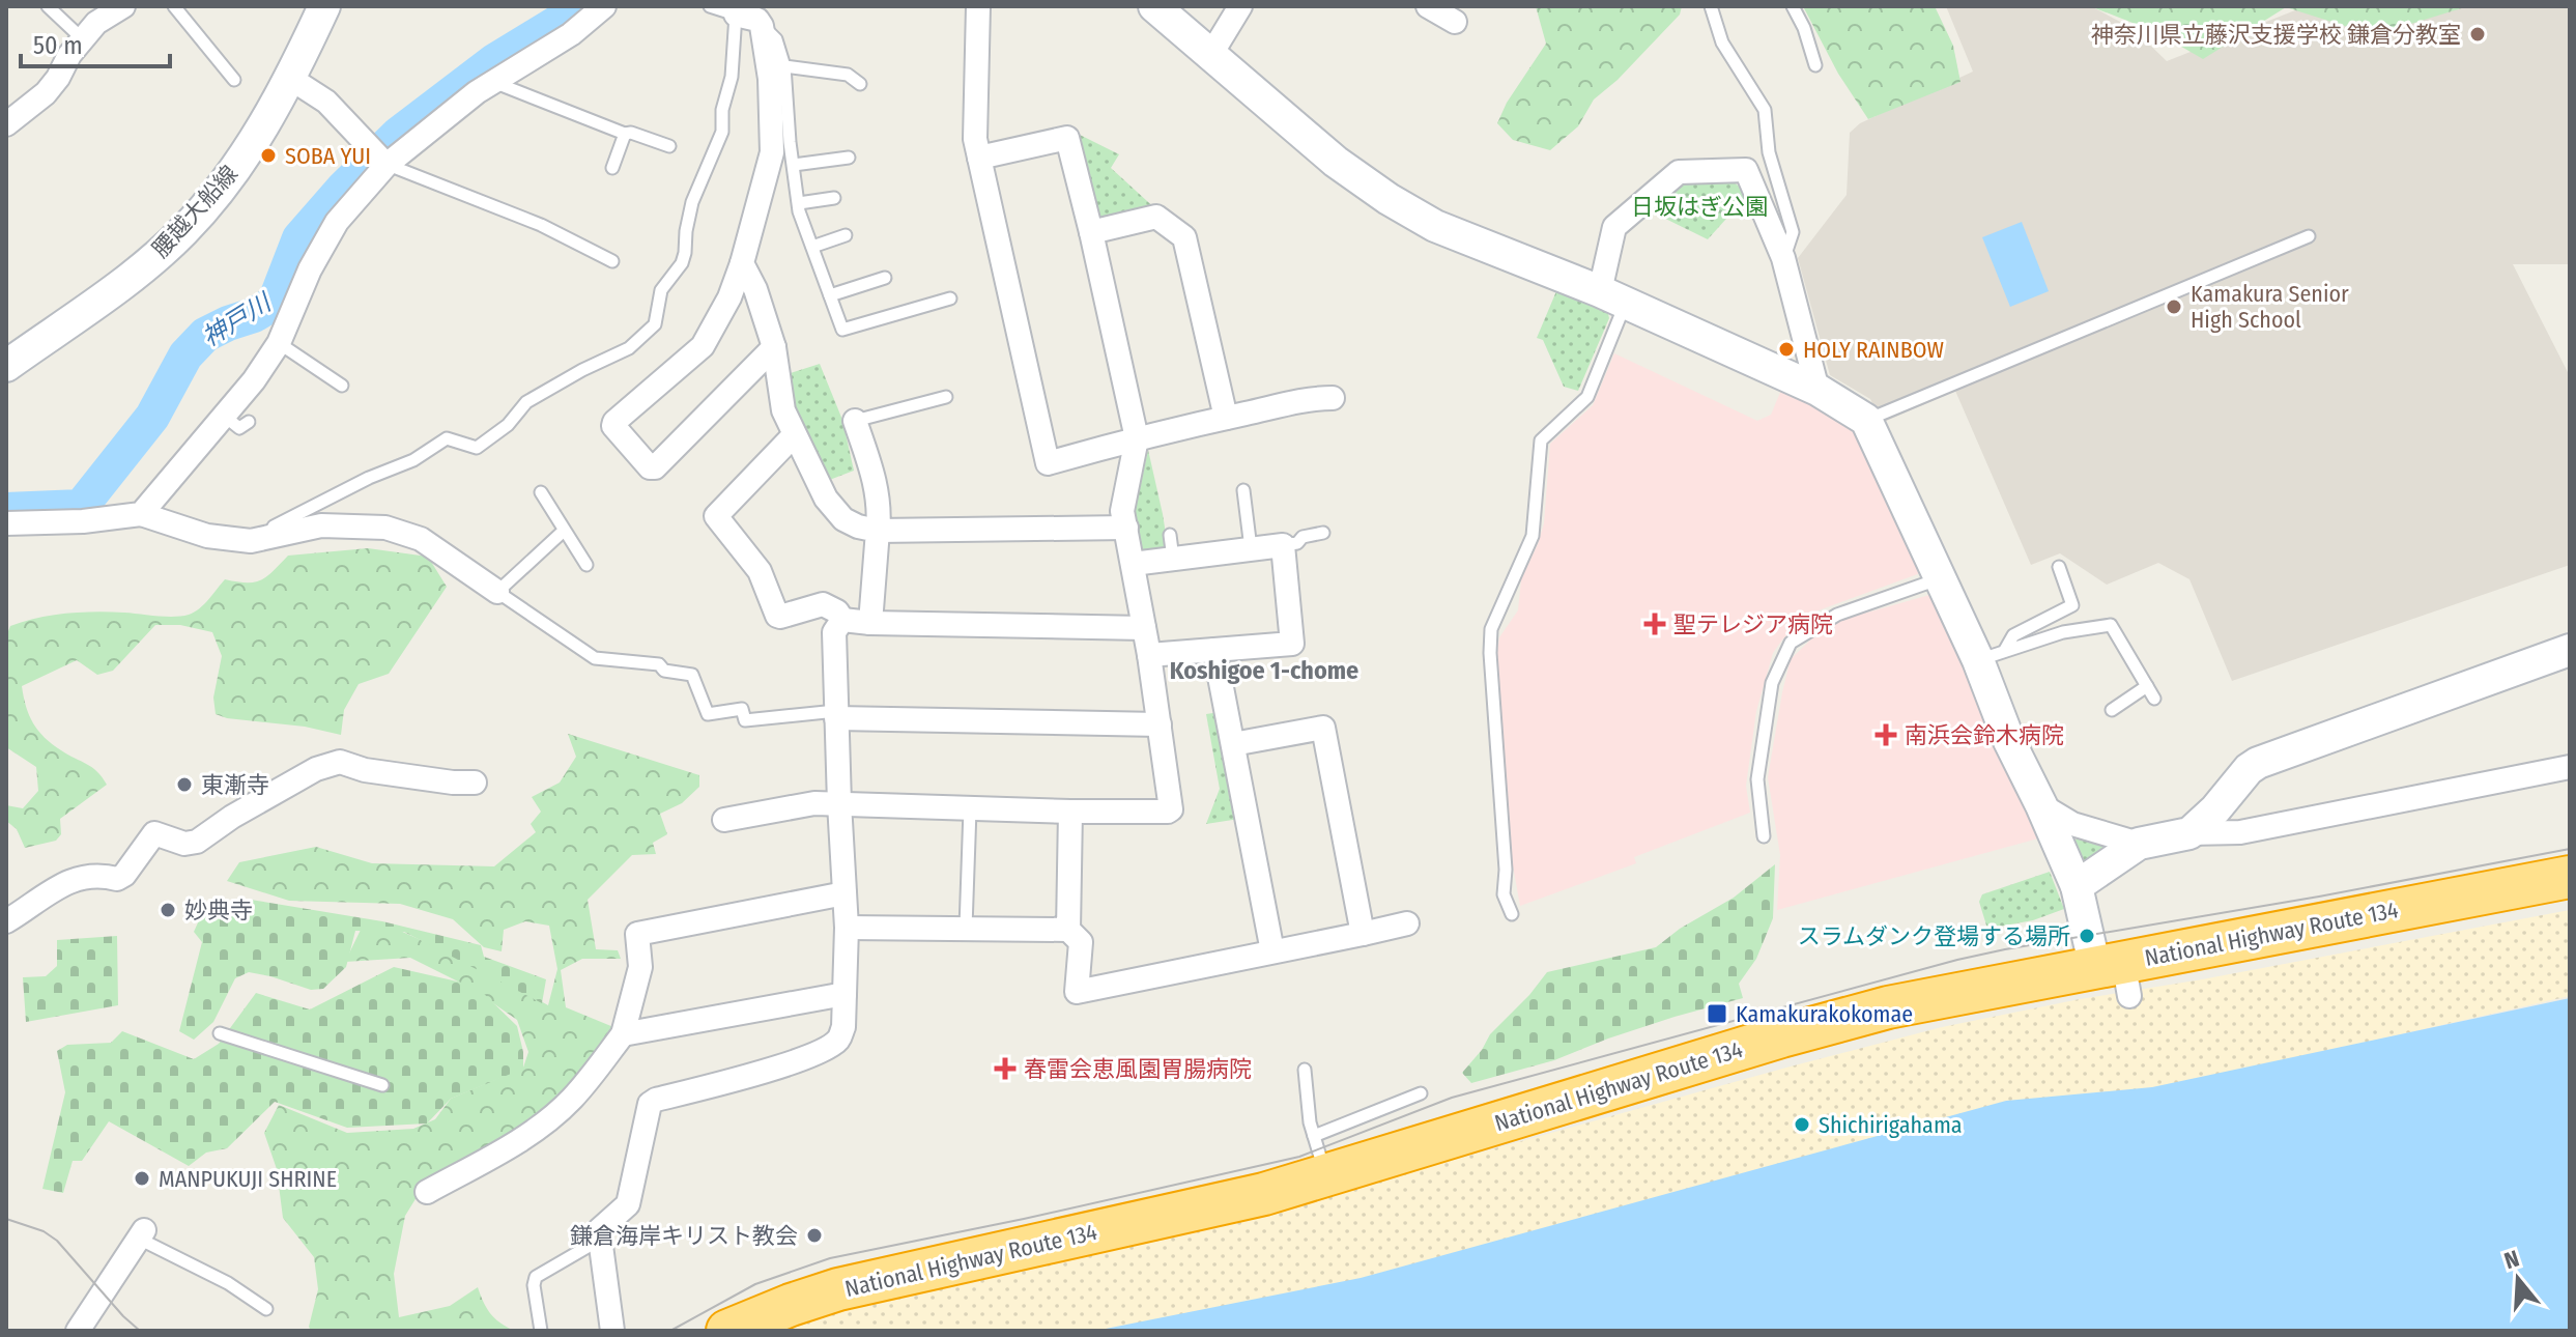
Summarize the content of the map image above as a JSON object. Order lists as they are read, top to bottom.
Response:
{
  "streets": {
    "highway": ["National Highway Route 134"],
    "street": ["腰越大船線"]
  },
  "districts": ["Koshigoe 1-chome"],
  "water": ["神戸川"],
  "parks": ["日坂はぎ公園"],
  "places": {
    "other": [
      "神奈川県立藤沢支援学校 鎌倉分教室",
      "SOBA YUI",
      "Kamakura Senior High School",
      "HOLY RAINBOW",
      "東漸寺",
      "妙典寺",
      "スラムダンク登場する場所",
      "Shichirigahama",
      "MANPUKUJI SHRINE",
      "鎌倉海岸キリスト教会"
    ],
    "health": ["聖テレジア病院", "南浜会鈴木病院", "春雷会恵風園胃腸病院"],
    "transit": ["Kamakurakokomae"]
  },
  "scale_bar": "50 m",
  "north": "top"
}
